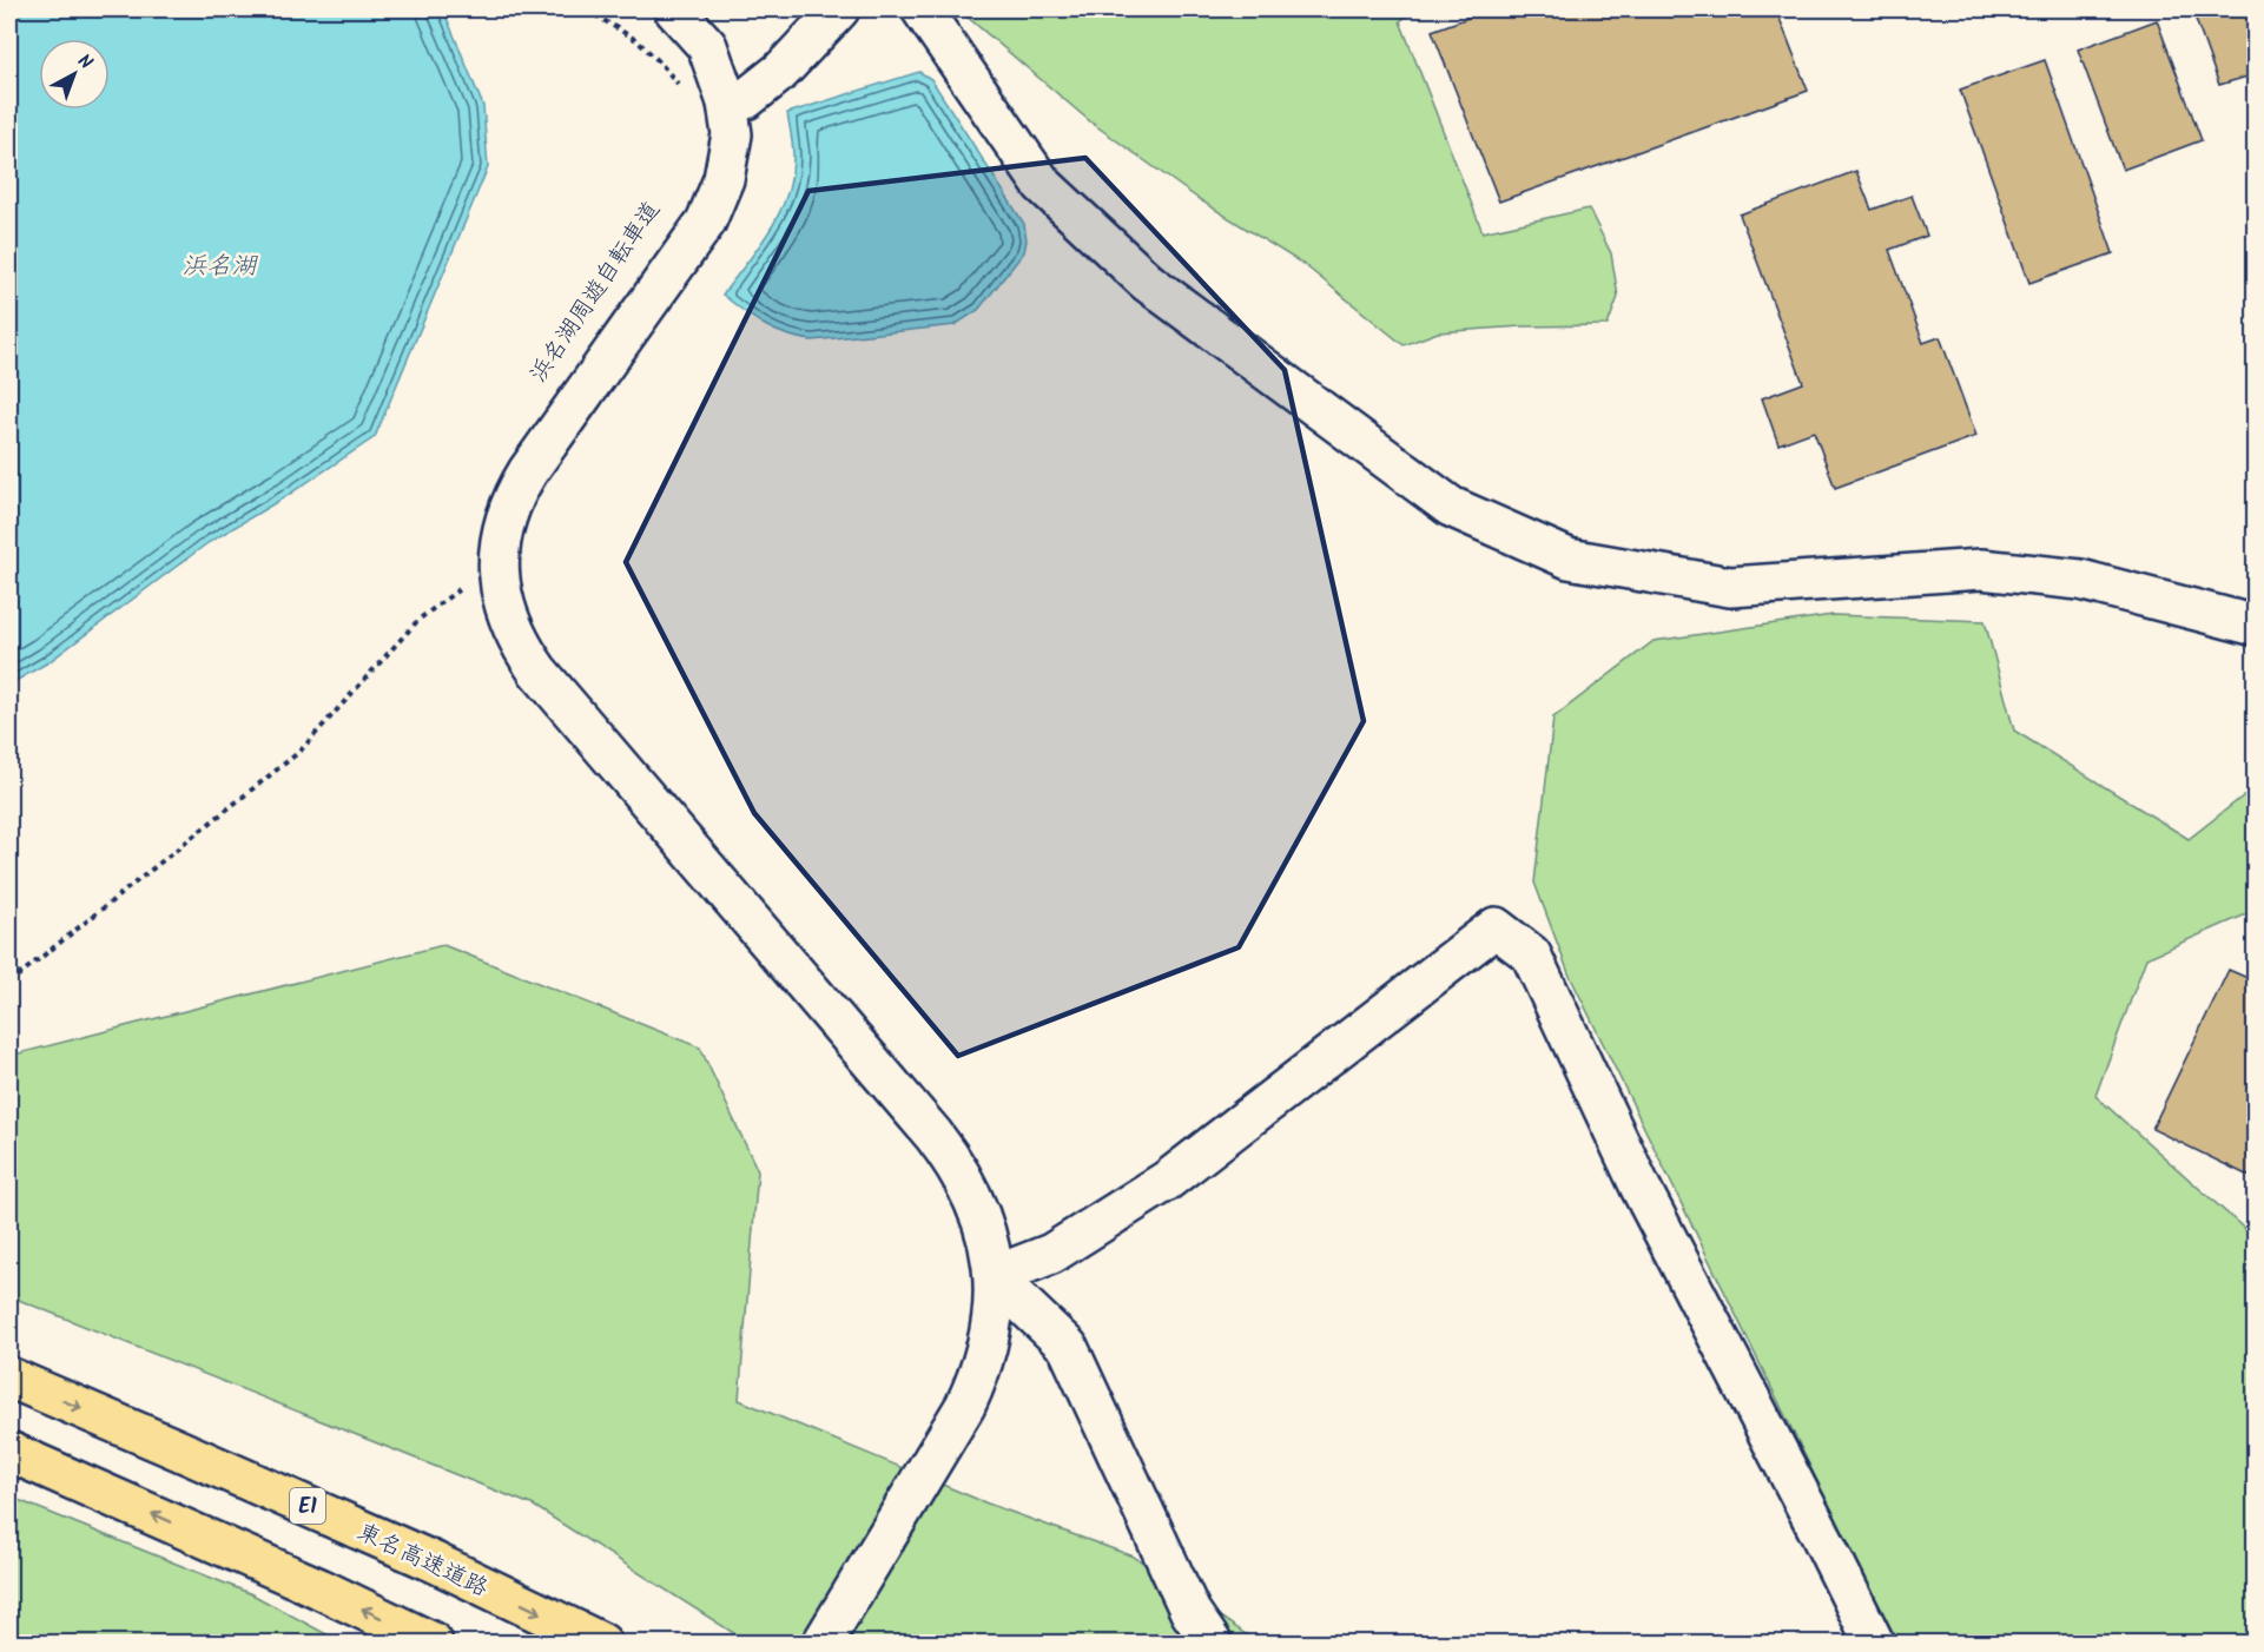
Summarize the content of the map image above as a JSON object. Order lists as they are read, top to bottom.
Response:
{
  "streets": {
    "highway": ["E1", "東名高速道路"]
  },
  "water": ["浜名湖"],
  "north": "top right"
}
